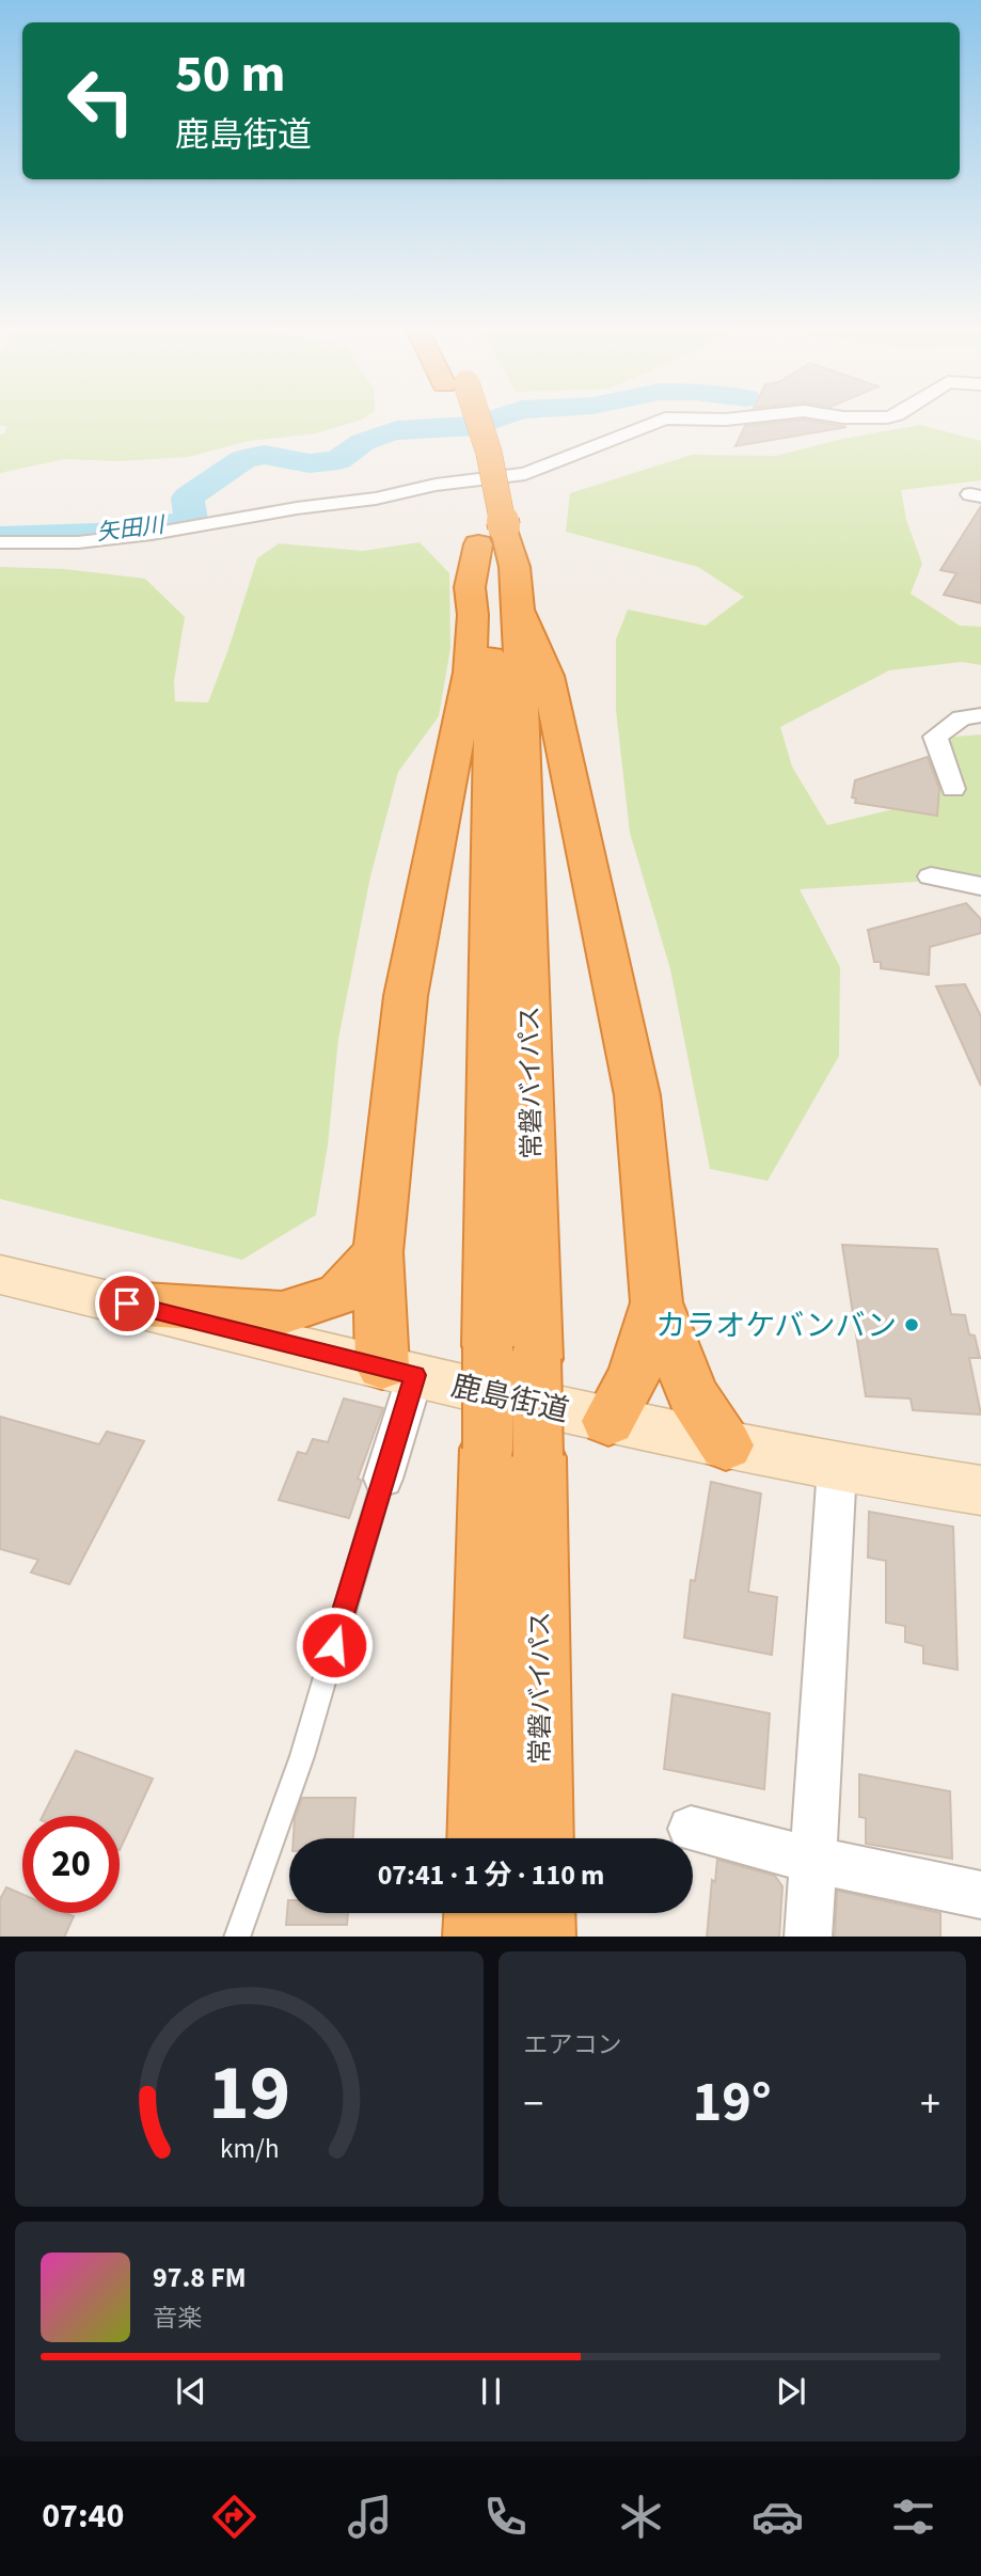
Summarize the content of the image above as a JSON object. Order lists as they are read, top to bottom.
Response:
{
  "streets": {
    "highway": ["常磐バイパス"],
    "street": ["鹿島街道"]
  },
  "water": ["矢田川"],
  "places": ["カラオケバンバン"],
  "page": {
    "turn": ["50 m", "鹿島街道"],
    "limit": "20",
    "trip": "07:41 · 1 分 · 110 m",
    "tile": "エアコン",
    "heat": ["−", "19°", "+"],
    "song": ["97.8 FM", "音楽"],
    "tabs": "07:40",
    "gauge": ["19", "km/h"]
  }
}
